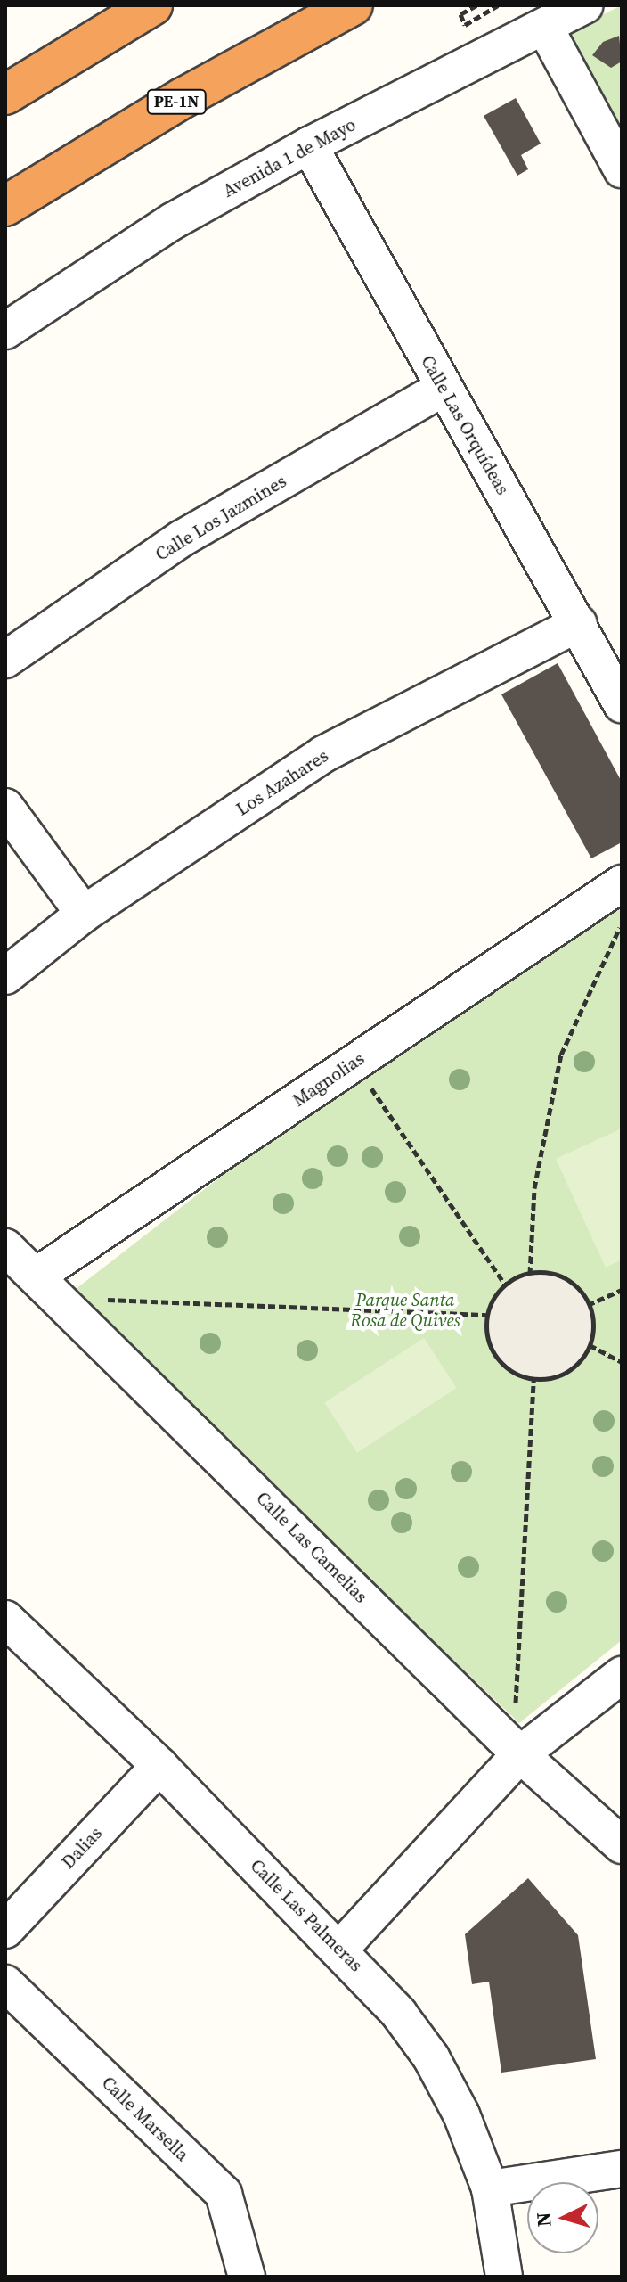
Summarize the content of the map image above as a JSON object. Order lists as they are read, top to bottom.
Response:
{
  "streets": {
    "highway": ["PE-1N"],
    "street": [
      "Avenida 1 de Mayo",
      "Calle Las Orquídeas",
      "Calle Los Jazmines",
      "Los Azahares",
      "Magnolias",
      "Calle Las Camelias",
      "Dalias",
      "Calle Las Palmeras",
      "Calle Marsella"
    ]
  },
  "crossings": [
    ["Avenida 1 de Mayo", "Calle Las Orquídeas"],
    ["Calle Las Orquídeas", "Calle Los Jazmines"],
    ["Calle Las Orquídeas", "Los Azahares"],
    ["Magnolias", "Calle Las Camelias"],
    ["Dalias", "Calle Las Palmeras"]
  ],
  "parks": ["Parque Santa Rosa de Quives"],
  "north": "left"
}
